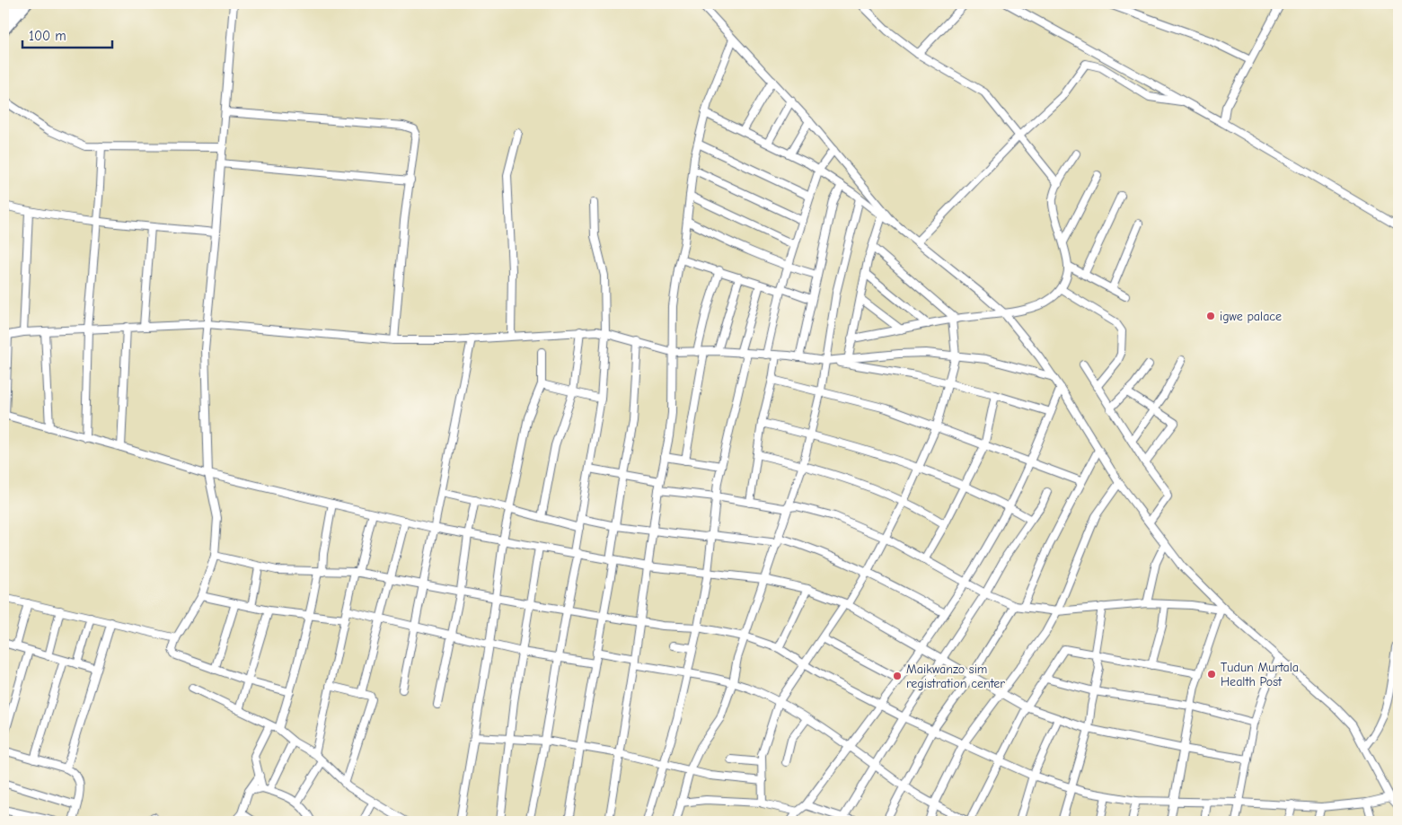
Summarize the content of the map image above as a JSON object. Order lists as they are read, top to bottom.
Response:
{
  "places": ["igwe palace", "Tudun Murtala Health Post", "Maikwanzo sim registration center"],
  "scale_bar": "100 m"
}
